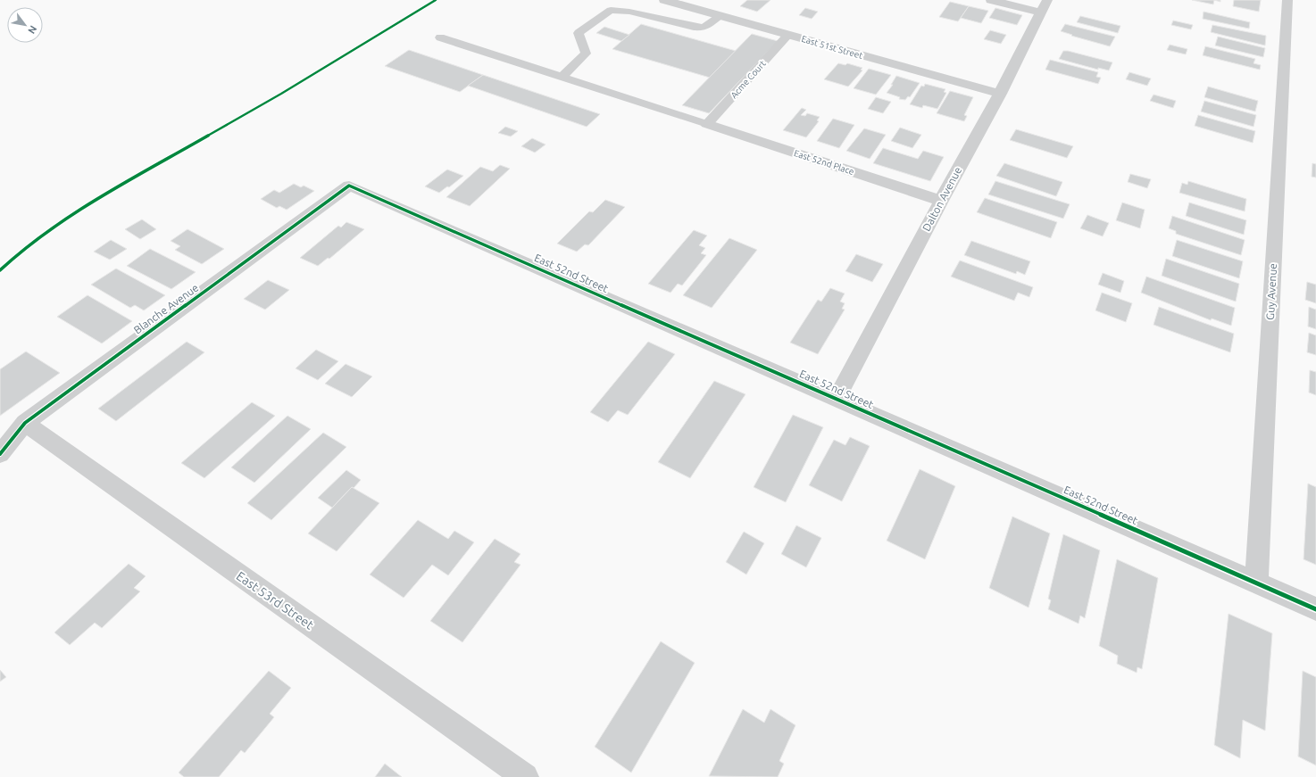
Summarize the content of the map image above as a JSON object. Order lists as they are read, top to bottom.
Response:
{
  "streets": {
    "street": [
      "East 51st Street",
      "East 52nd Place",
      "Dalton Avenue",
      "East 52nd Street",
      "Guy Avenue",
      "Blanche Avenue",
      "East 53rd Street"
    ],
    "lane": ["Acme Court"]
  },
  "crossings": [
    ["East 51st Street", "Acme Court"],
    ["East 51st Street", "Dalton Avenue"],
    ["Acme Court", "East 52nd Place"],
    ["East 52nd Place", "Dalton Avenue"],
    ["Dalton Avenue", "East 52nd Street"],
    ["East 52nd Street", "Guy Avenue"],
    ["East 52nd Street", "Blanche Avenue"],
    ["Blanche Avenue", "East 53rd Street"]
  ],
  "north": "bottom right"
}
